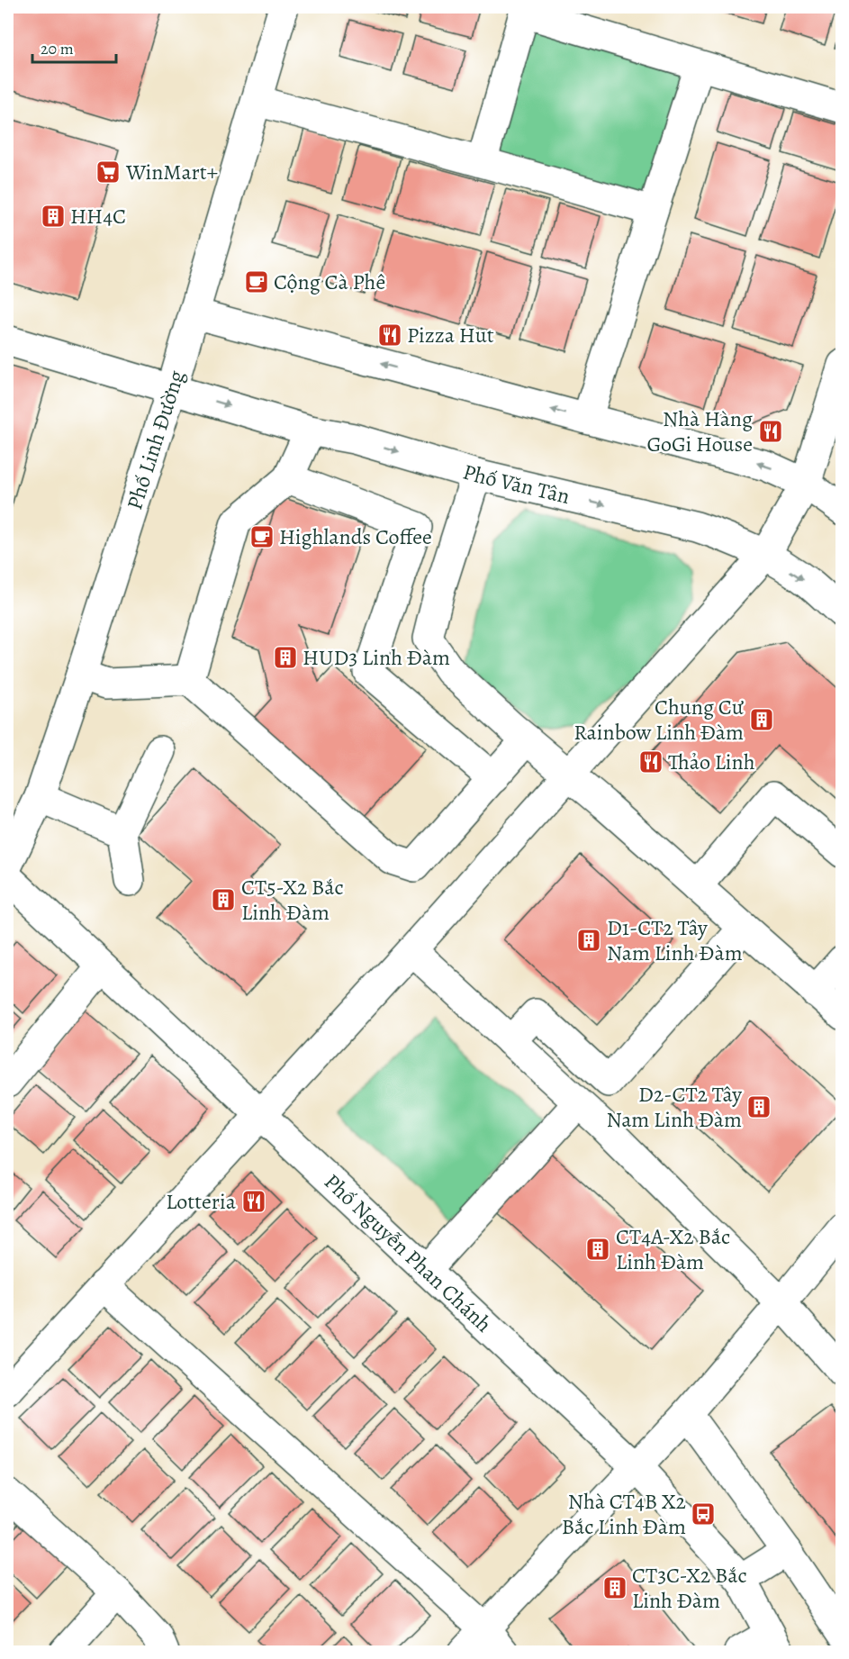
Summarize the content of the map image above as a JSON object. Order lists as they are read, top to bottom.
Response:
{
  "streets": {
    "street": ["Phố Linh Đường", "Phố Văn Tân", "Phố Nguyễn Phan Chánh"]
  },
  "crossings": [
    ["Phố Linh Đường", "Phố Văn Tân"]
  ],
  "places": {
    "supermarket": ["WinMart+"],
    "building": [
      "HH4C",
      "HUD3 Linh Đàm",
      "Chung Cư Rainbow Linh Đàm",
      "CT5-X2 Bắc Linh Đàm",
      "D1-CT2 Tây Nam Linh Đàm",
      "D2-CT2 Tây Nam Linh Đàm",
      "CT4A-X2 Bắc Linh Đàm",
      "CT3C-X2 Bắc Linh Đàm"
    ],
    "cafe": ["Cộng Cà Phê", "Highlands Coffee"],
    "restaurant": [
      "Pizza Hut",
      "Nhà Hàng GoGi House",
      "Thảo Linh",
      "Lotteria"
    ],
    "bus stop": ["Nhà CT4B X2 Bắc Linh Đàm"]
  },
  "scale_bar": "20 m"
}
